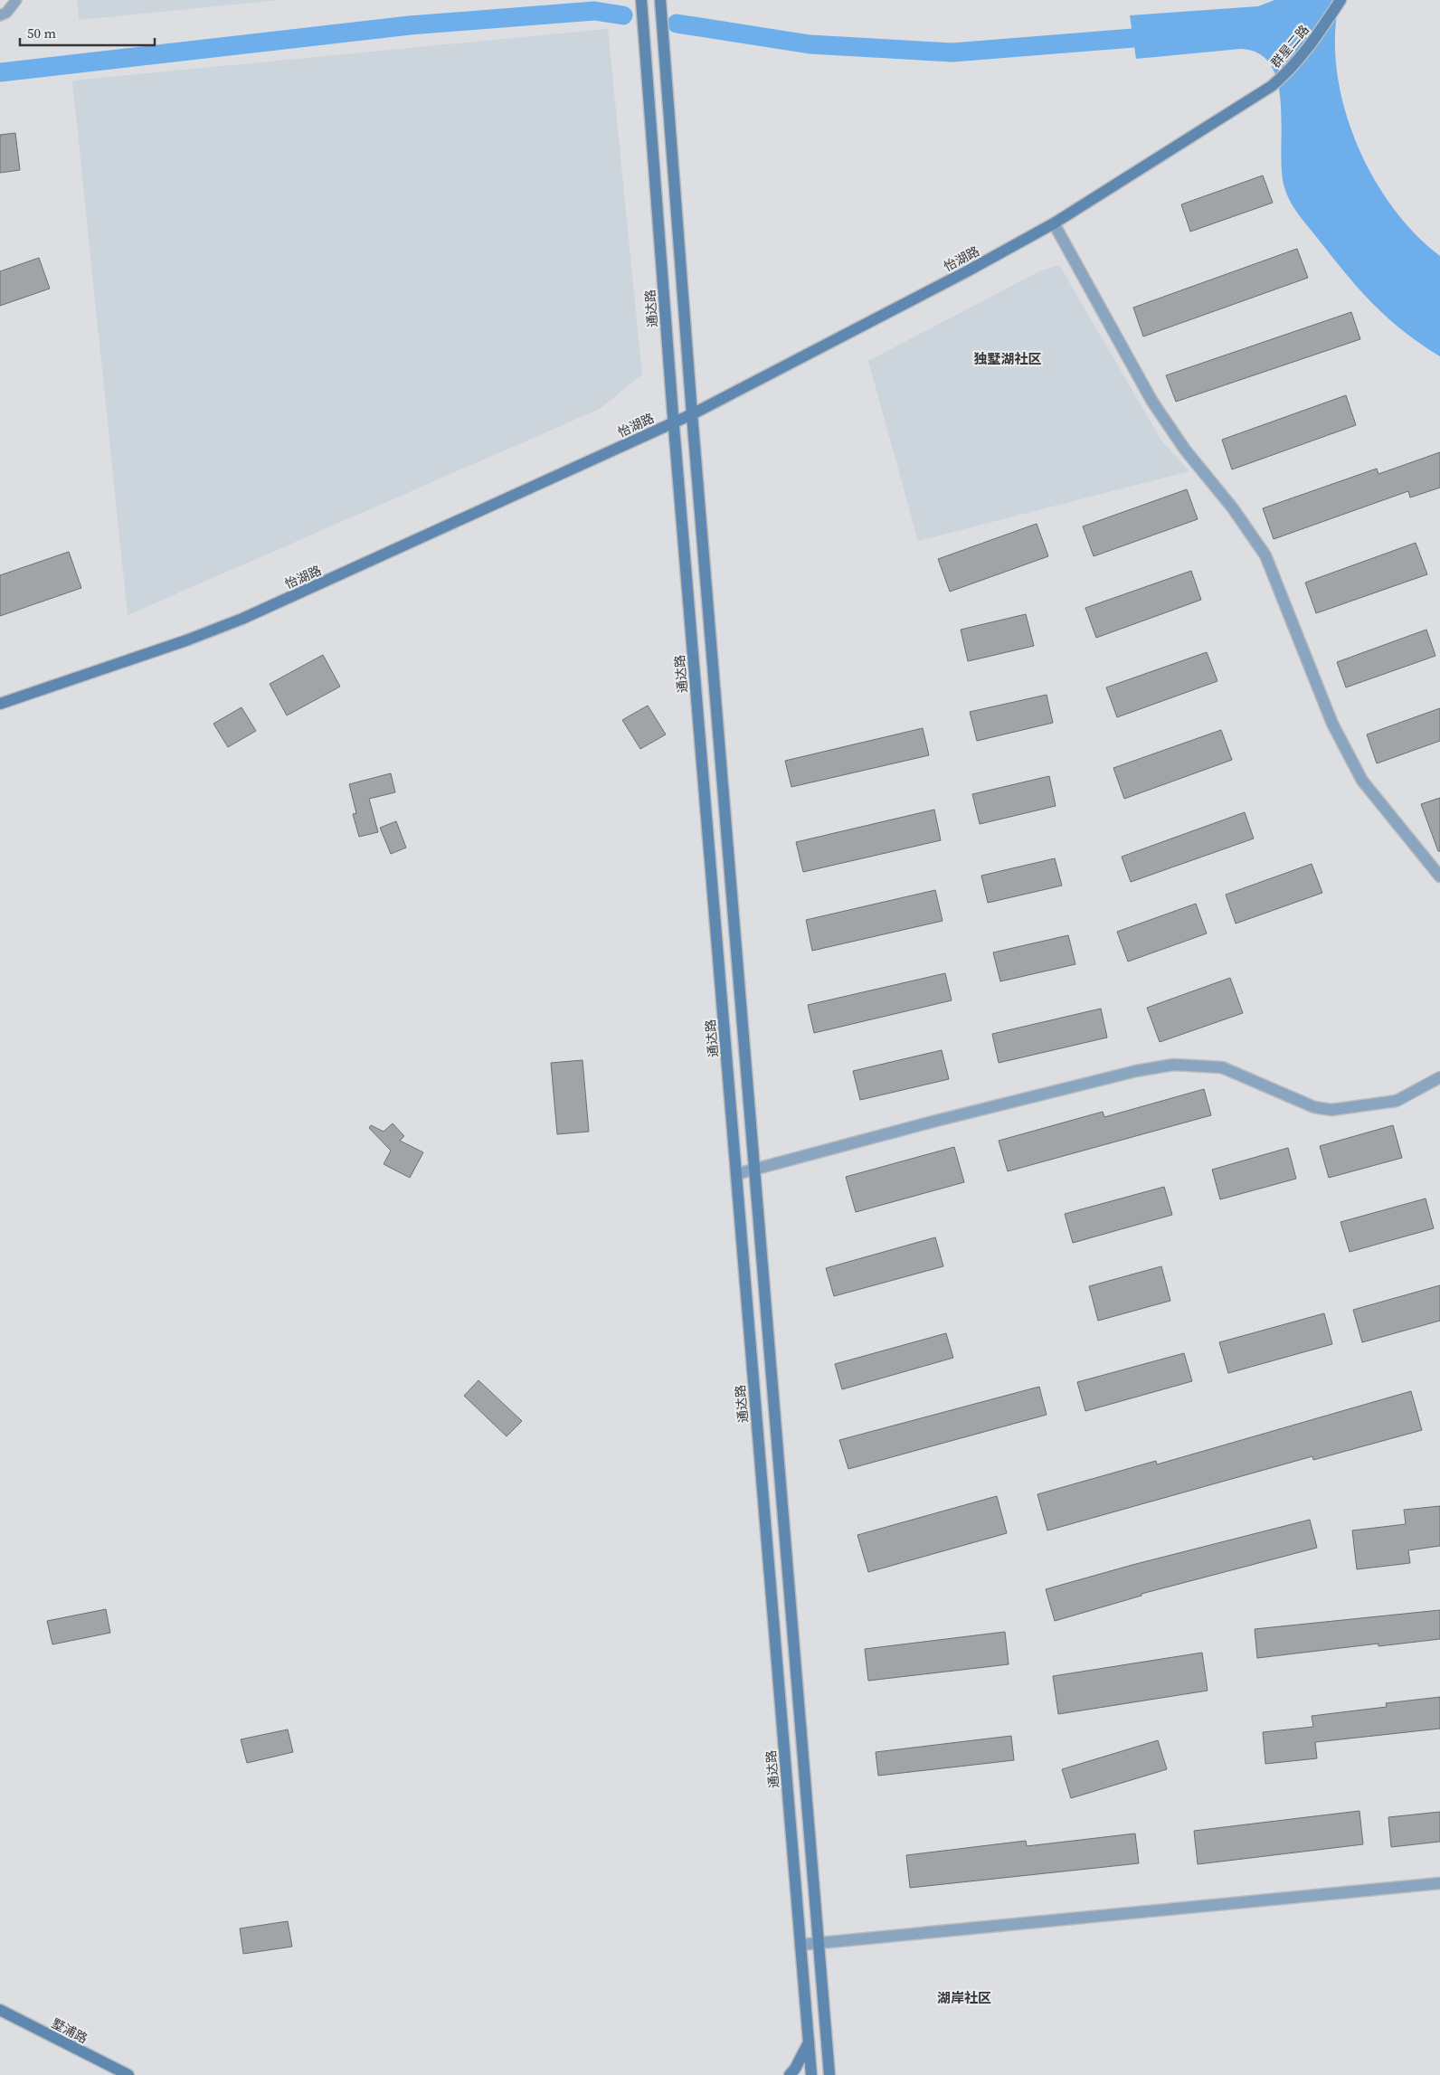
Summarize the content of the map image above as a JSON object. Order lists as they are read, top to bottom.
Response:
{
  "streets": {
    "main road": [
      "群星二路",
      "怡湖路",
      "通达路",
      "墅浦路"
    ]
  },
  "crossings": [
    ["群星二路", "怡湖路"],
    ["怡湖路", "通达路"]
  ],
  "districts": ["独墅湖社区", "湖岸社区"],
  "scale_bar": "50 m"
}
